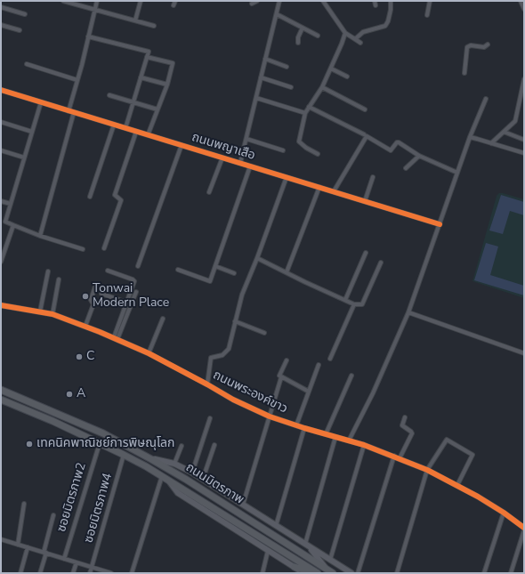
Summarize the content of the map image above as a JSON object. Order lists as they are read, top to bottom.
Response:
{
  "streets": {
    "main road": ["ถนนมิตรภาพ"],
    "street": [
      "ถนนพญาเสือ",
      "ถนนพระองค์ขาว",
      "ซอยมิตรภาพ2",
      "ซอยมิตรภาพ4"
    ]
  },
  "crossings": [
    ["ถนนมิตรภาพ", "ซอยมิตรภาพ2"],
    ["ถนนมิตรภาพ", "ซอยมิตรภาพ4"]
  ],
  "places": [
    "Tonwai Modern Place",
    "C",
    "A",
    "เทคนิคพาณิชย์การพิษณุโลก"
  ]
}
